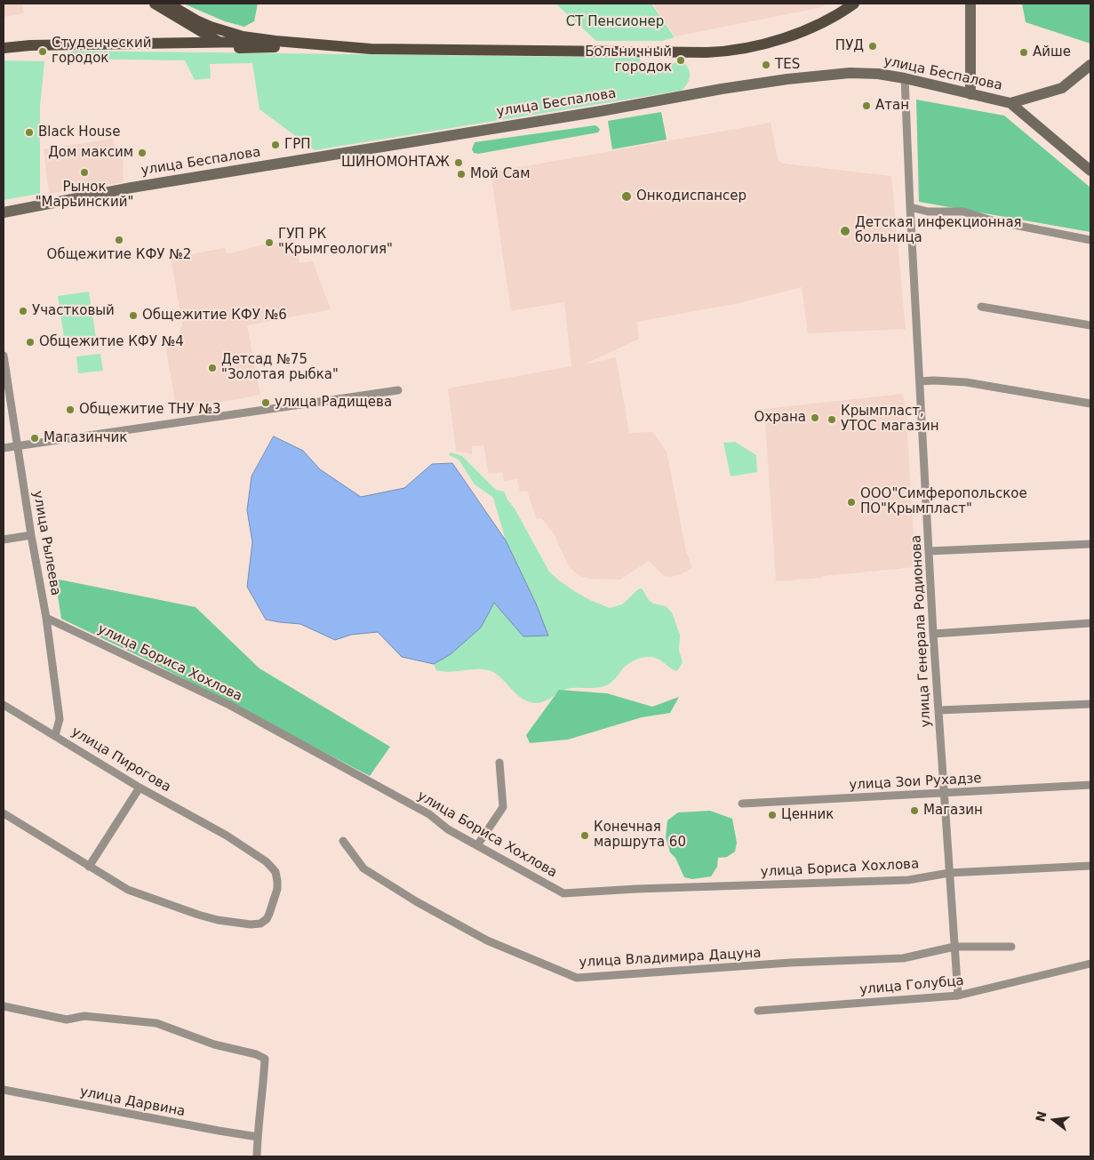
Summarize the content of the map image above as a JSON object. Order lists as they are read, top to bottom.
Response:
{
  "streets": {
    "main road": ["улица Беспалова"],
    "street": [
      "улица Рылеева",
      "улица Генерала Родионова",
      "улица Бориса Хохлова",
      "улица Пирогова",
      "улица Зои Рухадзе",
      "улица Владимира Дацуна",
      "улица Голубца",
      "улица Дарвина"
    ]
  },
  "crossings": [
    ["улица Беспалова", "улица Генерала Родионова"],
    ["улица Рылеева", "улица Бориса Хохлова"],
    ["улица Рылеева", "улица Пирогова"],
    ["улица Генерала Родионова", "улица Бориса Хохлова"],
    ["улица Генерала Родионова", "улица Зои Рухадзе"],
    ["улица Генерала Родионова", "улица Владимира Дацуна"],
    ["улица Генерала Родионова", "улица Голубца"]
  ],
  "parks": ["СТ Пенсионер"],
  "places": [
    "ПУД",
    "Студенческий городок",
    "Айше",
    "Больничный городок",
    "TES",
    "Атан",
    "Black House",
    "ГРП",
    "Дом максим",
    "ШИНОМОНТАЖ",
    "Рынок \"Марьинский\"",
    "Мой Сам",
    "Онкодиспансер",
    "Детская инфекционная больница",
    "Общежитие КФУ №2",
    "ГУП РК \"Крымгеология\"",
    "Участковый",
    "Общежитие КФУ №6",
    "Общежитие КФУ №4",
    "Детсад №75 \"Золотая рыбка\"",
    "улица Радищева",
    "Общежитие ТНУ №3",
    "Охрана",
    "Крымпласт, УТОС магазин",
    "Магазинчик",
    "ООО\"Симферопольское ПО\"Крымпласт\"",
    "Магазин",
    "Ценник",
    "Конечная маршрута 60"
  ],
  "north": "left"
}
